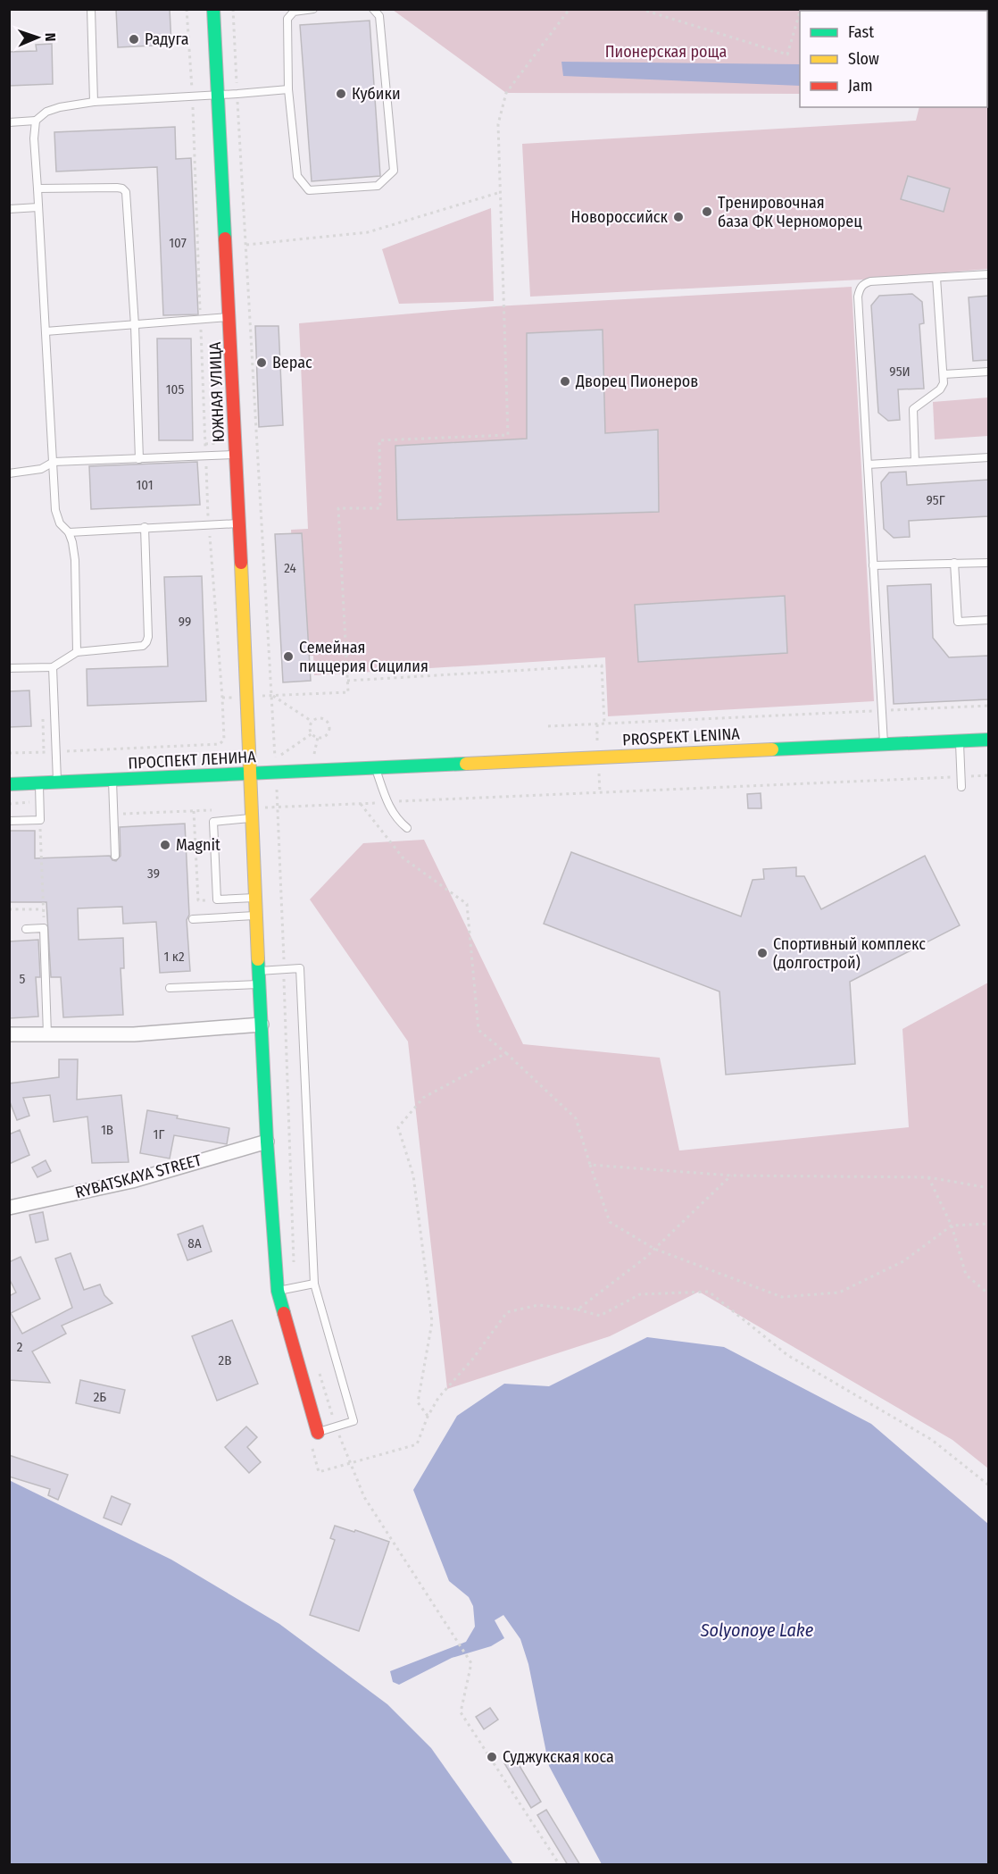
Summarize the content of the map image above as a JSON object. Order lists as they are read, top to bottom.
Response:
{
  "streets": {
    "street": [
      "ЮЖНАЯ УЛИЦА",
      "PROSPEKT LENINA",
      "ПРОСПЕКТ ЛЕНИНА",
      "RYBATSKAYA STREET"
    ]
  },
  "crossings": [
    ["ЮЖНАЯ УЛИЦА", "ПРОСПЕКТ ЛЕНИНА"],
    ["ЮЖНАЯ УЛИЦА", "RYBATSKAYA STREET"],
    ["PROSPEKT LENINA", "ПРОСПЕКТ ЛЕНИНА"]
  ],
  "water": ["Solyonoye Lake"],
  "parks": ["Пионерская роща"],
  "places": [
    "Радуга",
    "Кубики",
    "Тренировочная база ФК Черноморец",
    "Новороссийск",
    "Верас",
    "Дворец Пионеров",
    "Семейная пиццерия Сицилия",
    "Magnit",
    "Спортивный комплекс (долгострой)",
    "Суджукская коса"
  ],
  "house_numbers": [
    "107",
    "95И",
    "105",
    "101",
    "95Г",
    "24",
    "99",
    "39",
    "1 к2",
    "5",
    "1В",
    "1Г",
    "8А",
    "2",
    "2В",
    "2Б"
  ],
  "legend": ["Fast", "Slow", "Jam"],
  "north": "right"
}
